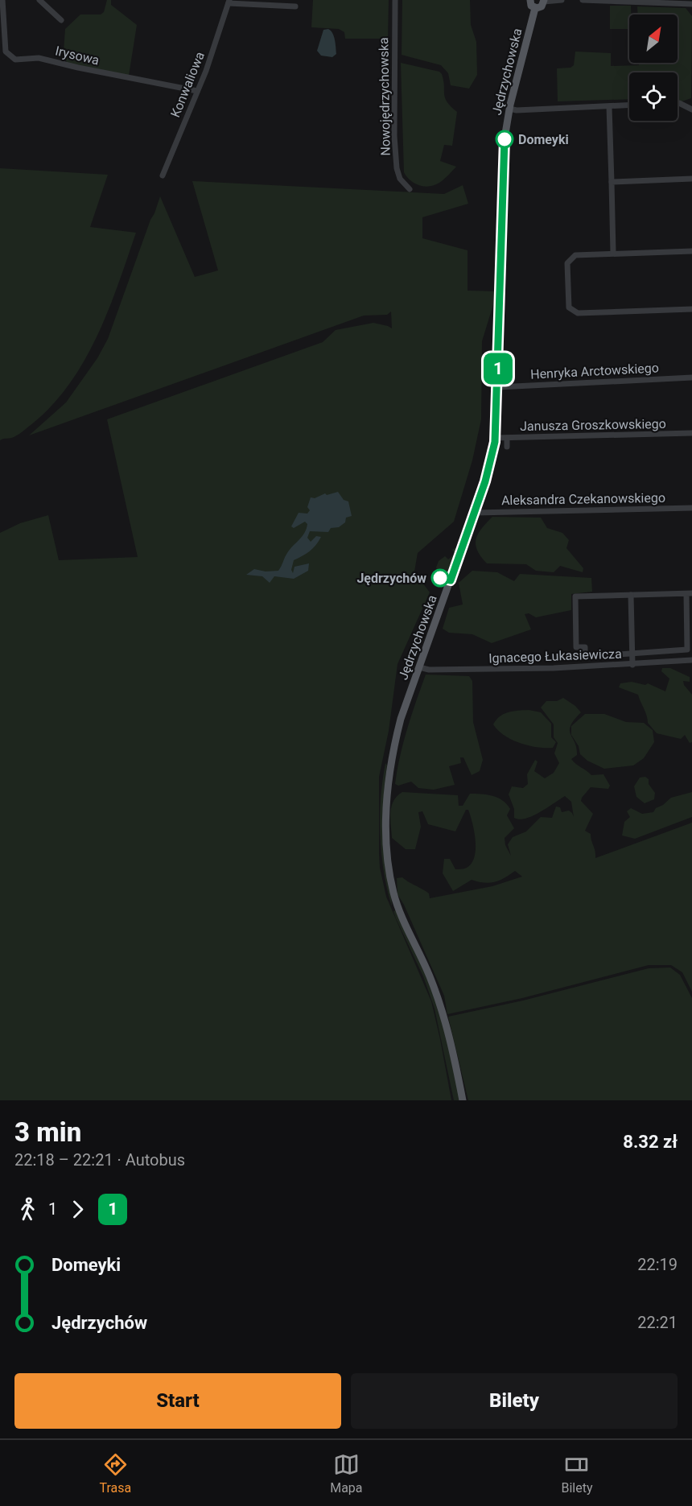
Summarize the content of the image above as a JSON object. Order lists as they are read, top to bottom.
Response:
{
  "streets": {
    "main road": ["Jędrzychowska"],
    "street": [
      "Irysowa",
      "Konwaliowa",
      "Nowojędrzychowska",
      "Henryka Arctowskiego",
      "Janusza Groszkowskiego",
      "Aleksandra Czekanowskiego",
      "Ignacego Łukasiewicza"
    ]
  },
  "crossings": [
    ["Irysowa", "Konwaliowa"],
    ["Jędrzychowska", "Henryka Arctowskiego"],
    ["Jędrzychowska", "Janusza Groszkowskiego"],
    ["Jędrzychowska", "Aleksandra Czekanowskiego"],
    ["Jędrzychowska", "Ignacego Łukasiewicza"]
  ],
  "places": ["Domeyki", "Jędrzychów"],
  "lines": ["bus line 1"],
  "north": "top right",
  "page": {
    "on_map": "1",
    "heading": ["3 min", "22:18 – 22:21 · Autobus", "8.32 zł"],
    "legs": ["1", "1"],
    "list": [
      {
        "name": "Domeyki",
        "value": "22:19"
      },
      {
        "name": "Jędrzychów",
        "value": "22:21"
      }
    ],
    "buttons": ["Start", "Bilety"],
    "tabs": ["Trasa", "Mapa", "Bilety"]
  }
}
